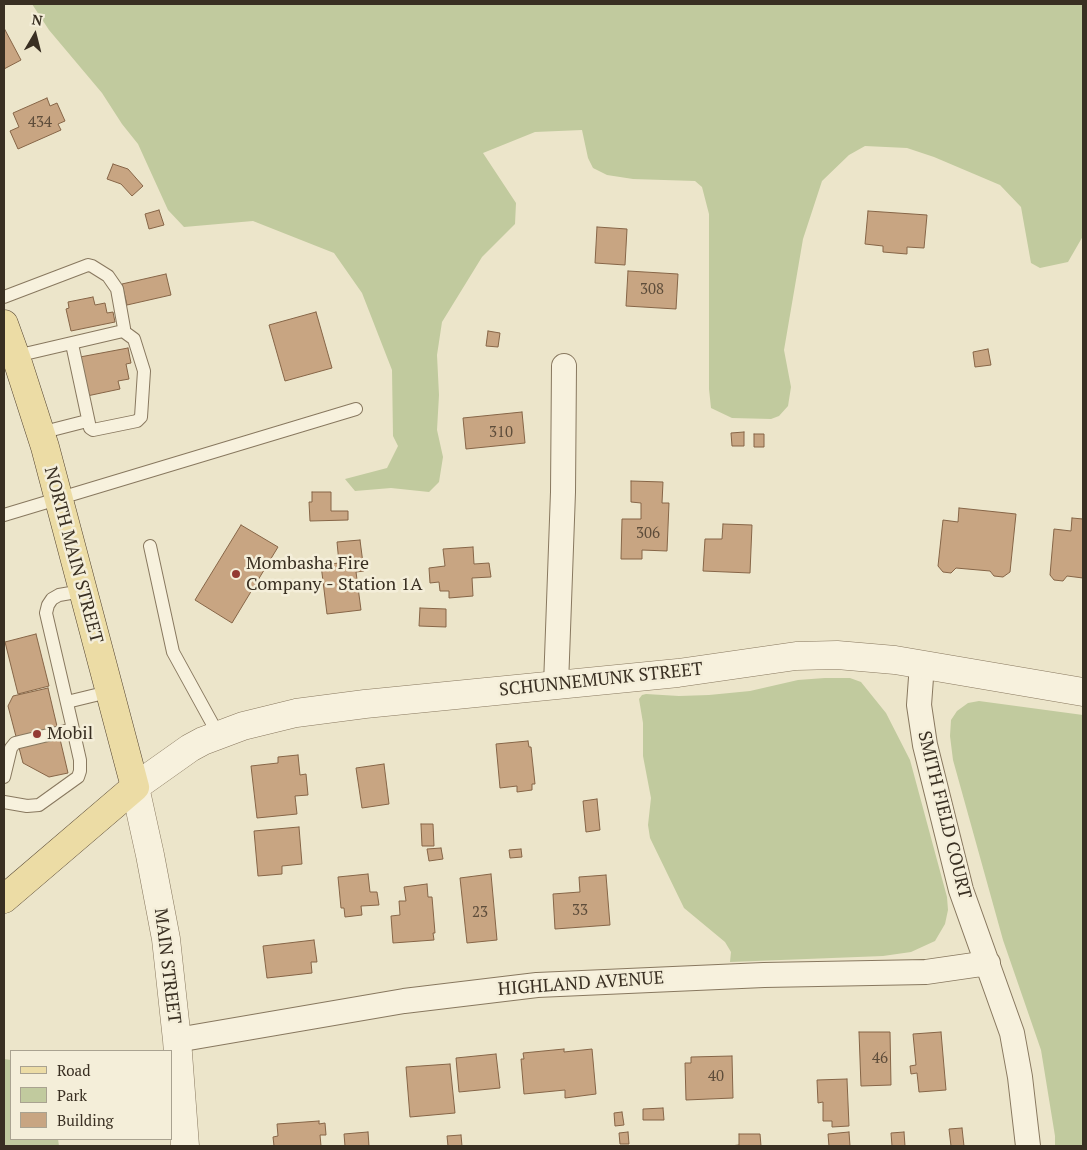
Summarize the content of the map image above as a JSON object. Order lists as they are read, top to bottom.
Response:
{
  "streets": {
    "main road": ["NORTH MAIN STREET"],
    "street": [
      "SCHUNNEMUNK STREET",
      "SMITH FIELD COURT",
      "MAIN STREET",
      "HIGHLAND AVENUE"
    ]
  },
  "crossings": [
    ["NORTH MAIN STREET", "SCHUNNEMUNK STREET"],
    ["NORTH MAIN STREET", "MAIN STREET"],
    ["SCHUNNEMUNK STREET", "SMITH FIELD COURT"],
    ["SCHUNNEMUNK STREET", "MAIN STREET"],
    ["SMITH FIELD COURT", "HIGHLAND AVENUE"],
    ["MAIN STREET", "HIGHLAND AVENUE"]
  ],
  "places": ["Mombasha Fire Company - Station 1A", "Mobil"],
  "house_numbers": [
    "434",
    "308",
    "310",
    "306",
    "33",
    "23",
    "46",
    "40"
  ],
  "legend": ["Road", "Park", "Building"],
  "north": "top"
}
